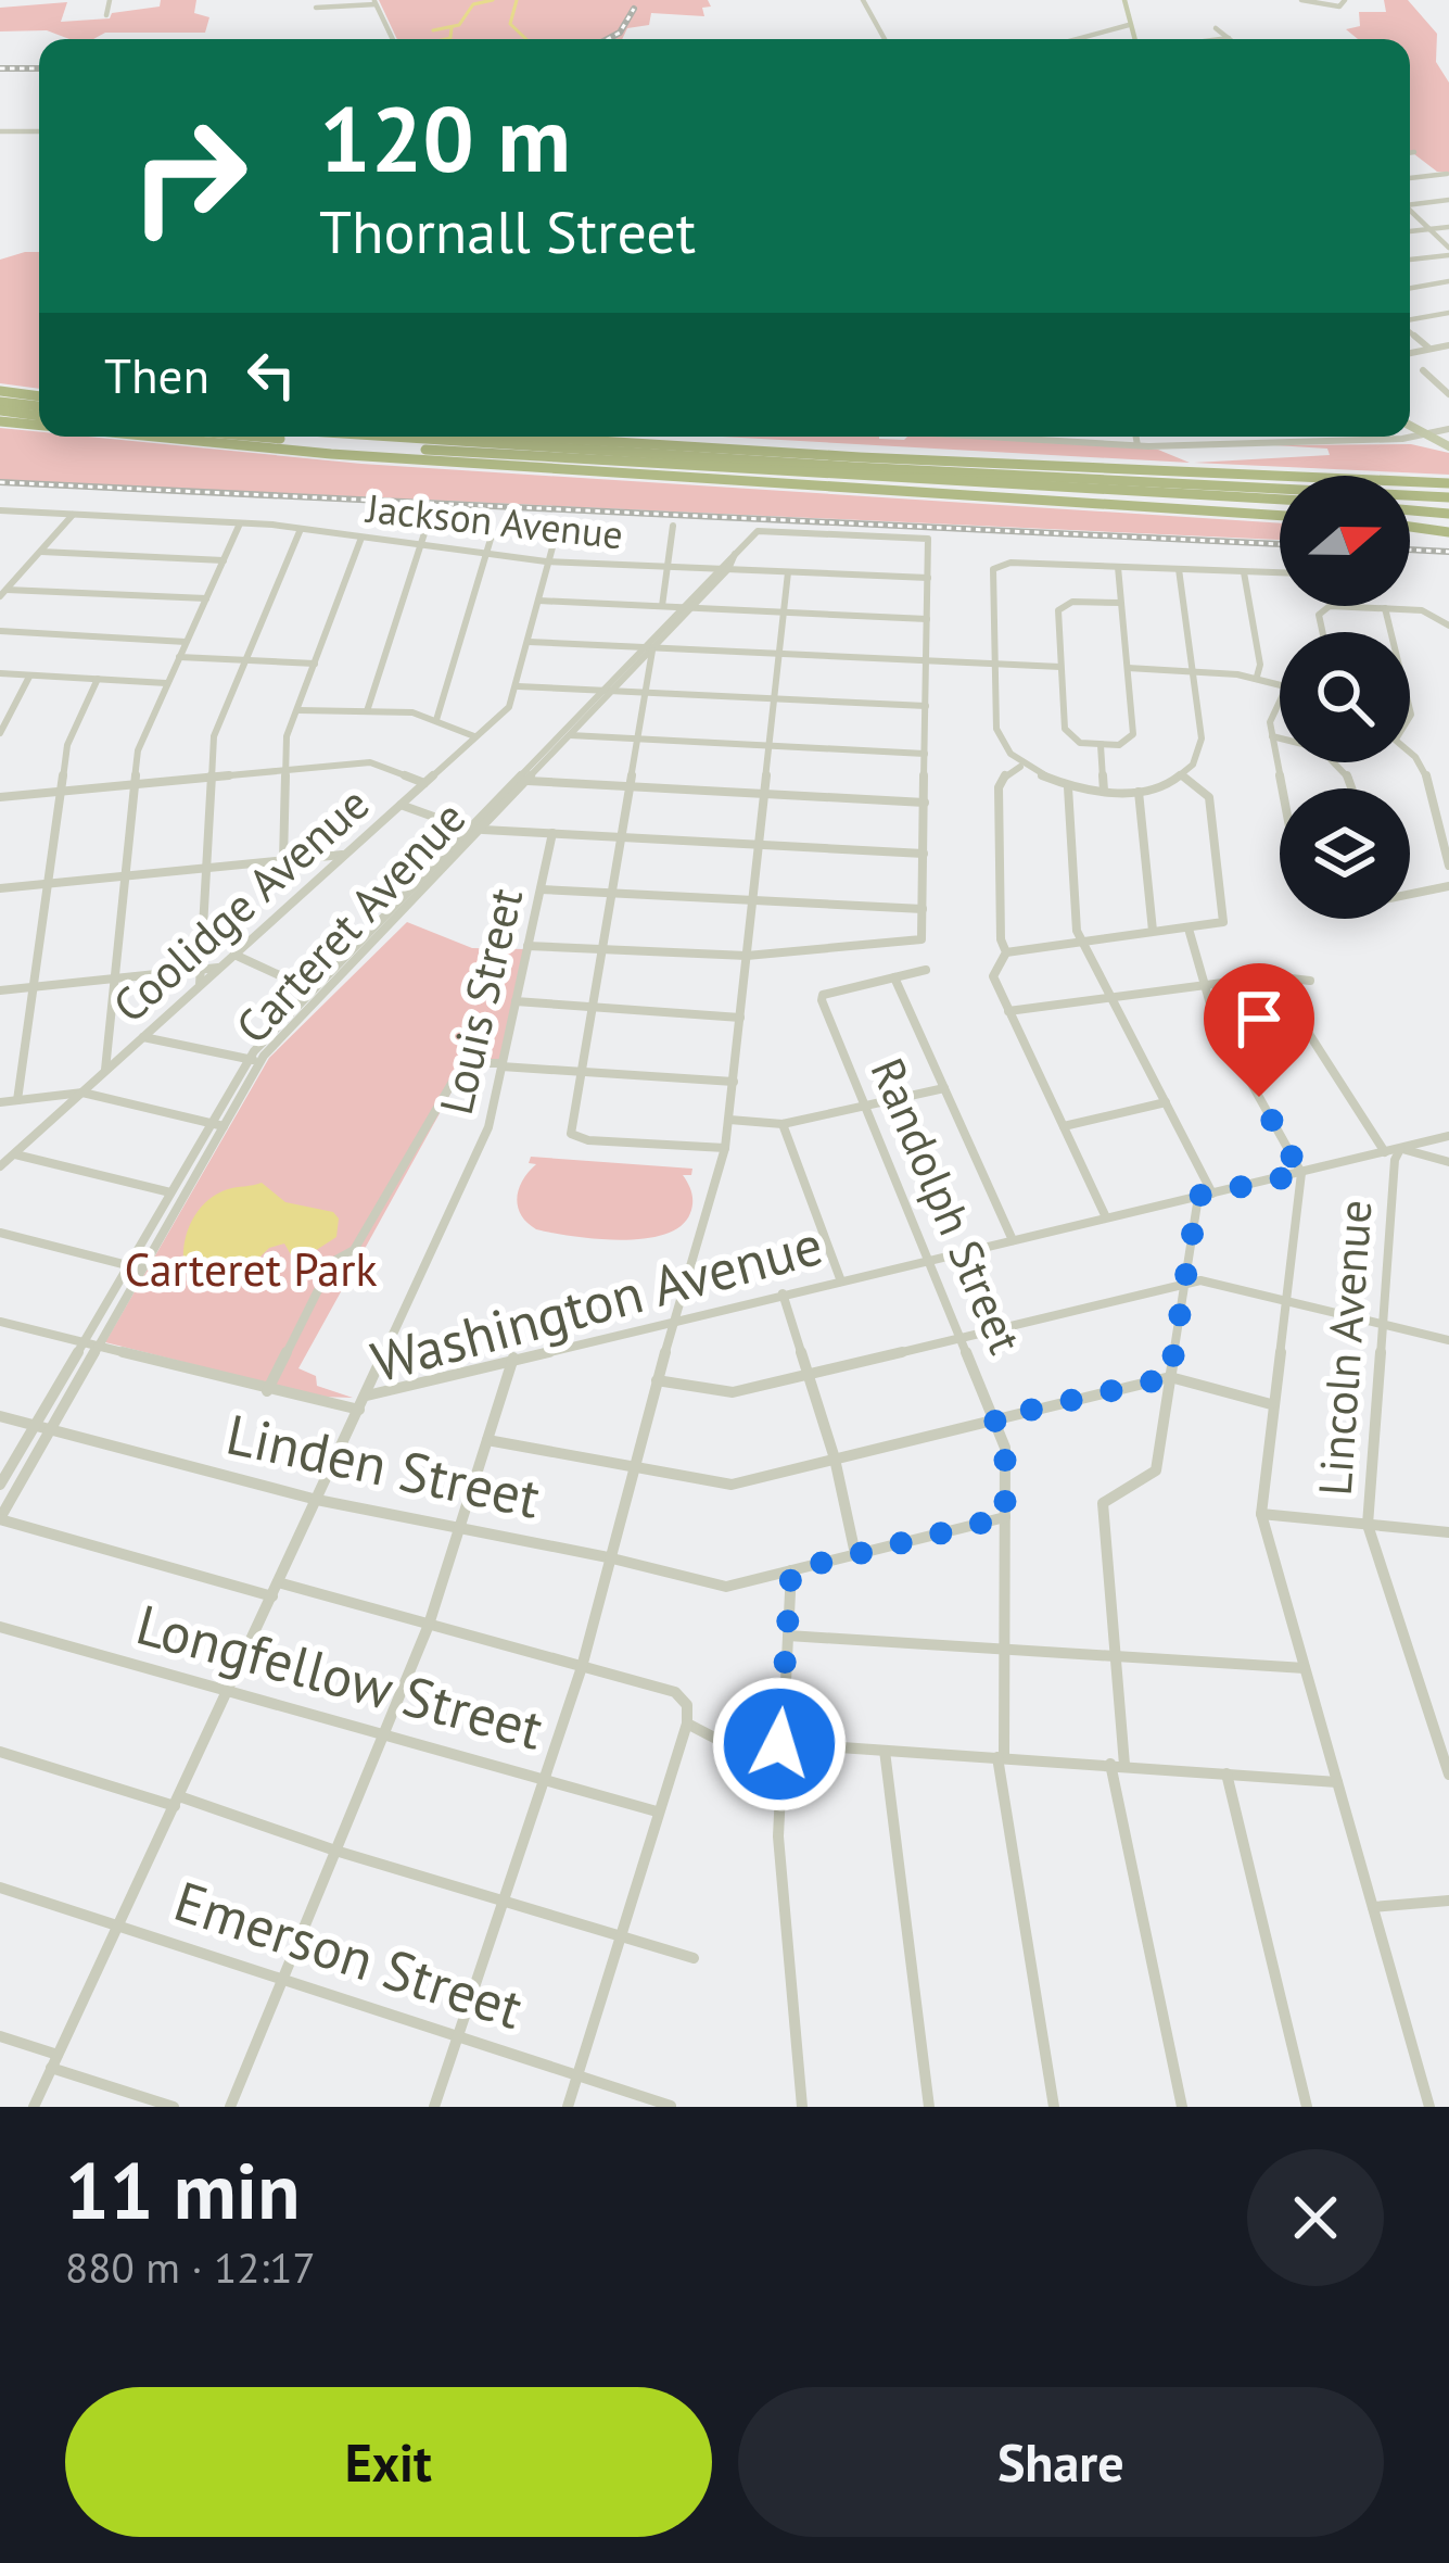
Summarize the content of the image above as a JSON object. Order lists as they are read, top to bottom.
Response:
{
  "streets": {
    "street": [
      "Jackson Avenue",
      "Coolidge Avenue",
      "Carteret Avenue",
      "Louis Street",
      "Randolph Street",
      "Washington Avenue",
      "Lincoln Avenue",
      "Linden Street",
      "Longfellow Street",
      "Emerson Street"
    ]
  },
  "crossings": [
    ["Jackson Avenue", "Carteret Avenue"],
    ["Carteret Avenue", "Linden Street"],
    ["Louis Street", "Washington Avenue"],
    ["Randolph Street", "Washington Avenue"],
    ["Randolph Street", "Linden Street"],
    ["Washington Avenue", "Lincoln Avenue"],
    ["Washington Avenue", "Linden Street"],
    ["Washington Avenue", "Longfellow Street"],
    ["Washington Avenue", "Emerson Street"]
  ],
  "parks": ["Carteret Park"],
  "north": "right",
  "page": {
    "turn": ["120 m", "Thornall Street"],
    "then": "Then",
    "heading": ["11 min", "880 m · 12:17"],
    "buttons": ["Exit", "Share"]
  }
}
